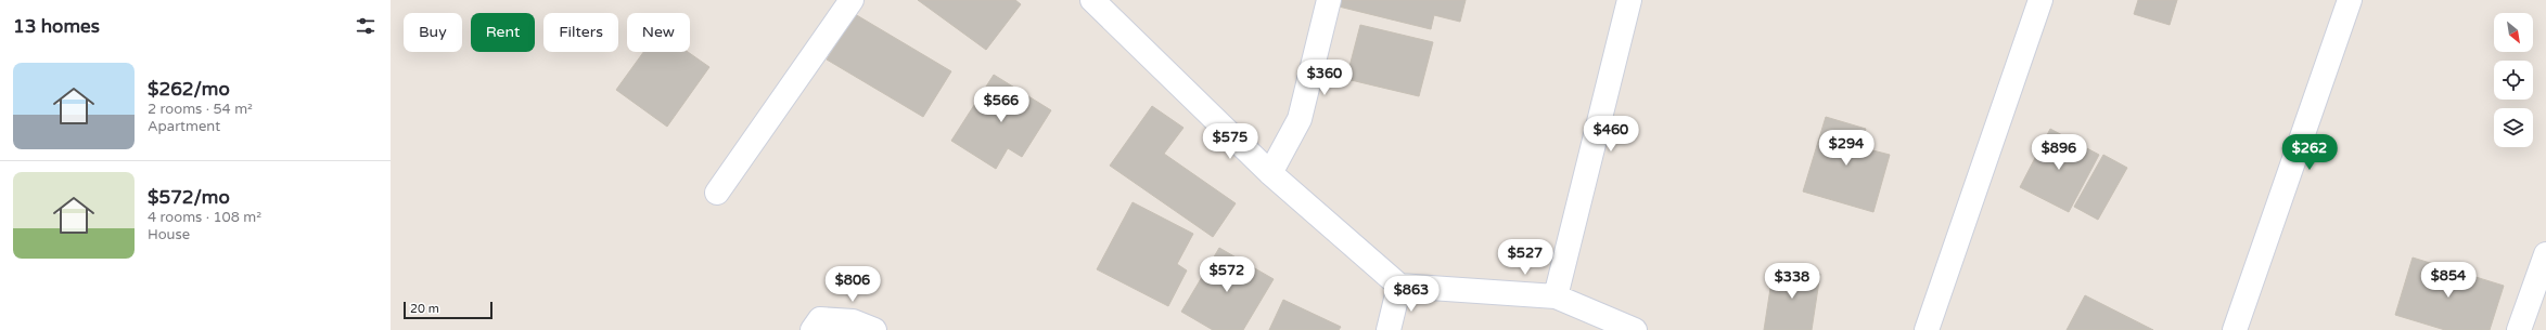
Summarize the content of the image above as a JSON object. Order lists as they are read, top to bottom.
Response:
{
  "scale_bar": "20 m",
  "north": "bottom right",
  "page": {
    "heading": "13 homes",
    "chip": [
      "Buy",
      "Rent",
      "Filters",
      "New"
    ],
    "list": [
      {
        "name": "$262/mo",
        "note": "2 rooms · 54 m² · Apartment"
      },
      {
        "name": "$572/mo",
        "note": "4 rooms · 108 m² · House"
      }
    ],
    "price": [
      "$360",
      "$566",
      "$460",
      "$575",
      "$294",
      "$896",
      "$262",
      "$527",
      "$572",
      "$854",
      "$338",
      "$806",
      "$863"
    ],
    "scale": "20 m"
  }
}
